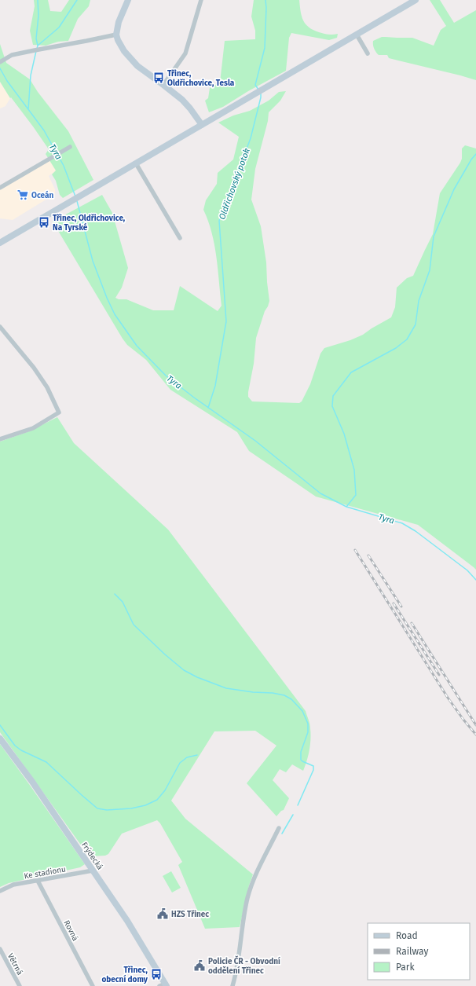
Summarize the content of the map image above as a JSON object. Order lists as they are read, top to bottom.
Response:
{
  "streets": {
    "main road": ["Frýdecká"],
    "street": ["Ke stadionu", "Rovná", "Větrná"]
  },
  "crossings": [
    ["Frýdecká", "Ke stadionu"],
    ["Ke stadionu", "Rovná"]
  ],
  "water": ["Tyra", "Oldřichovský potok"],
  "places": {
    "bus stop": ["Třinec, Oldřichovice, Tesla", "Třinec, Oldřichovice, Na Tyrské", "Třinec, obecní domy"],
    "supermarket": ["Oceán"],
    "public building": ["HZS Třinec", "Policie ČR - Obvodní oddělení Třinec"]
  },
  "legend": ["Road", "Railway", "Park"]
}
